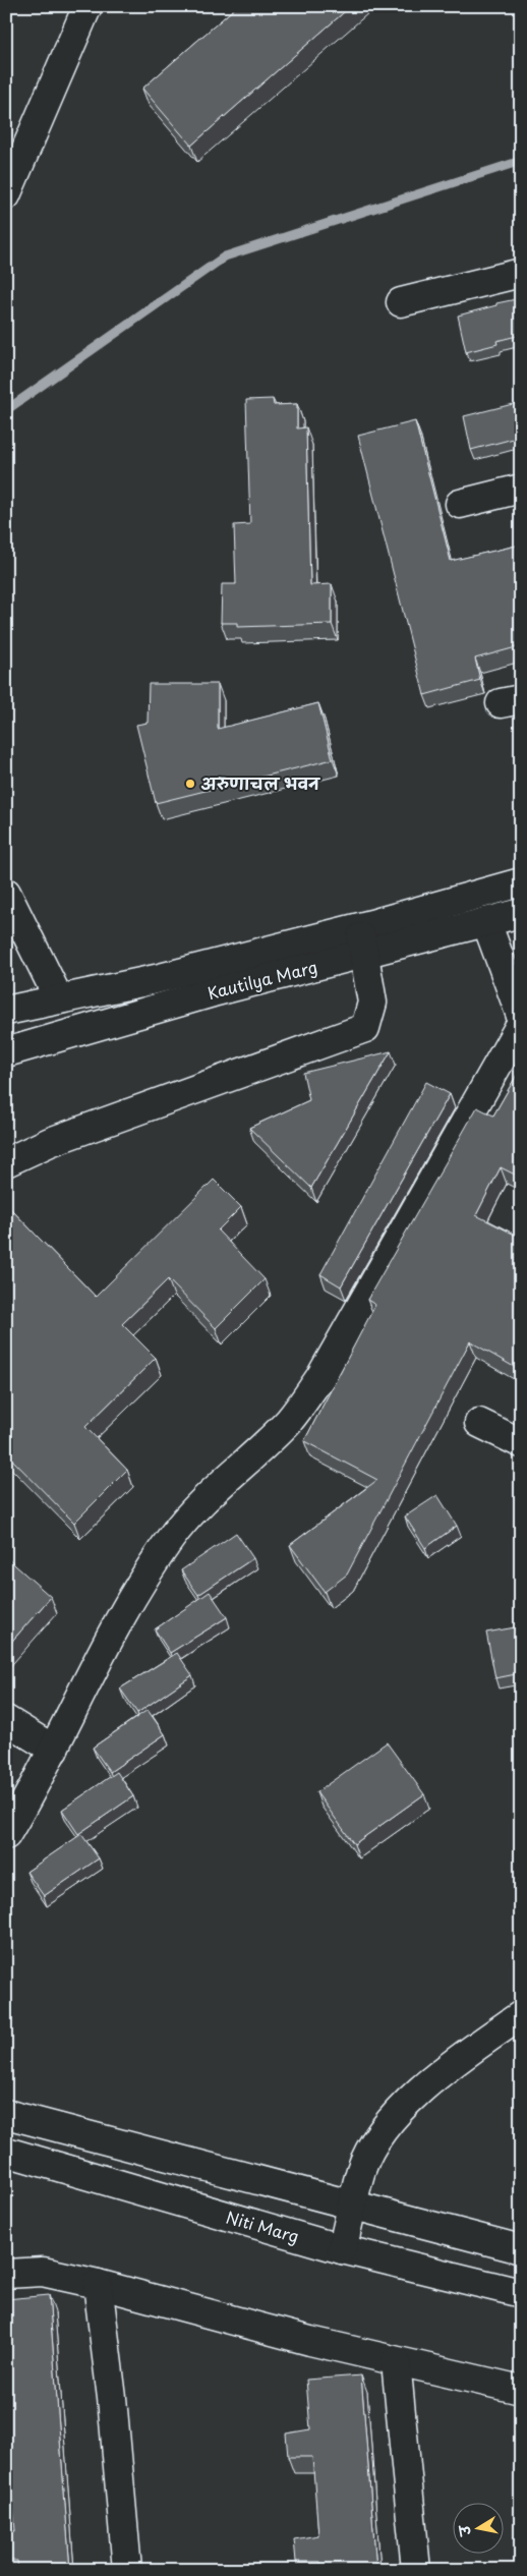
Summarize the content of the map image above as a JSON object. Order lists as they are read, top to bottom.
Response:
{
  "streets": {
    "street": ["Kautilya Marg", "Niti Marg"]
  },
  "places": ["अरुणाचल भवन"],
  "north": "left"
}
